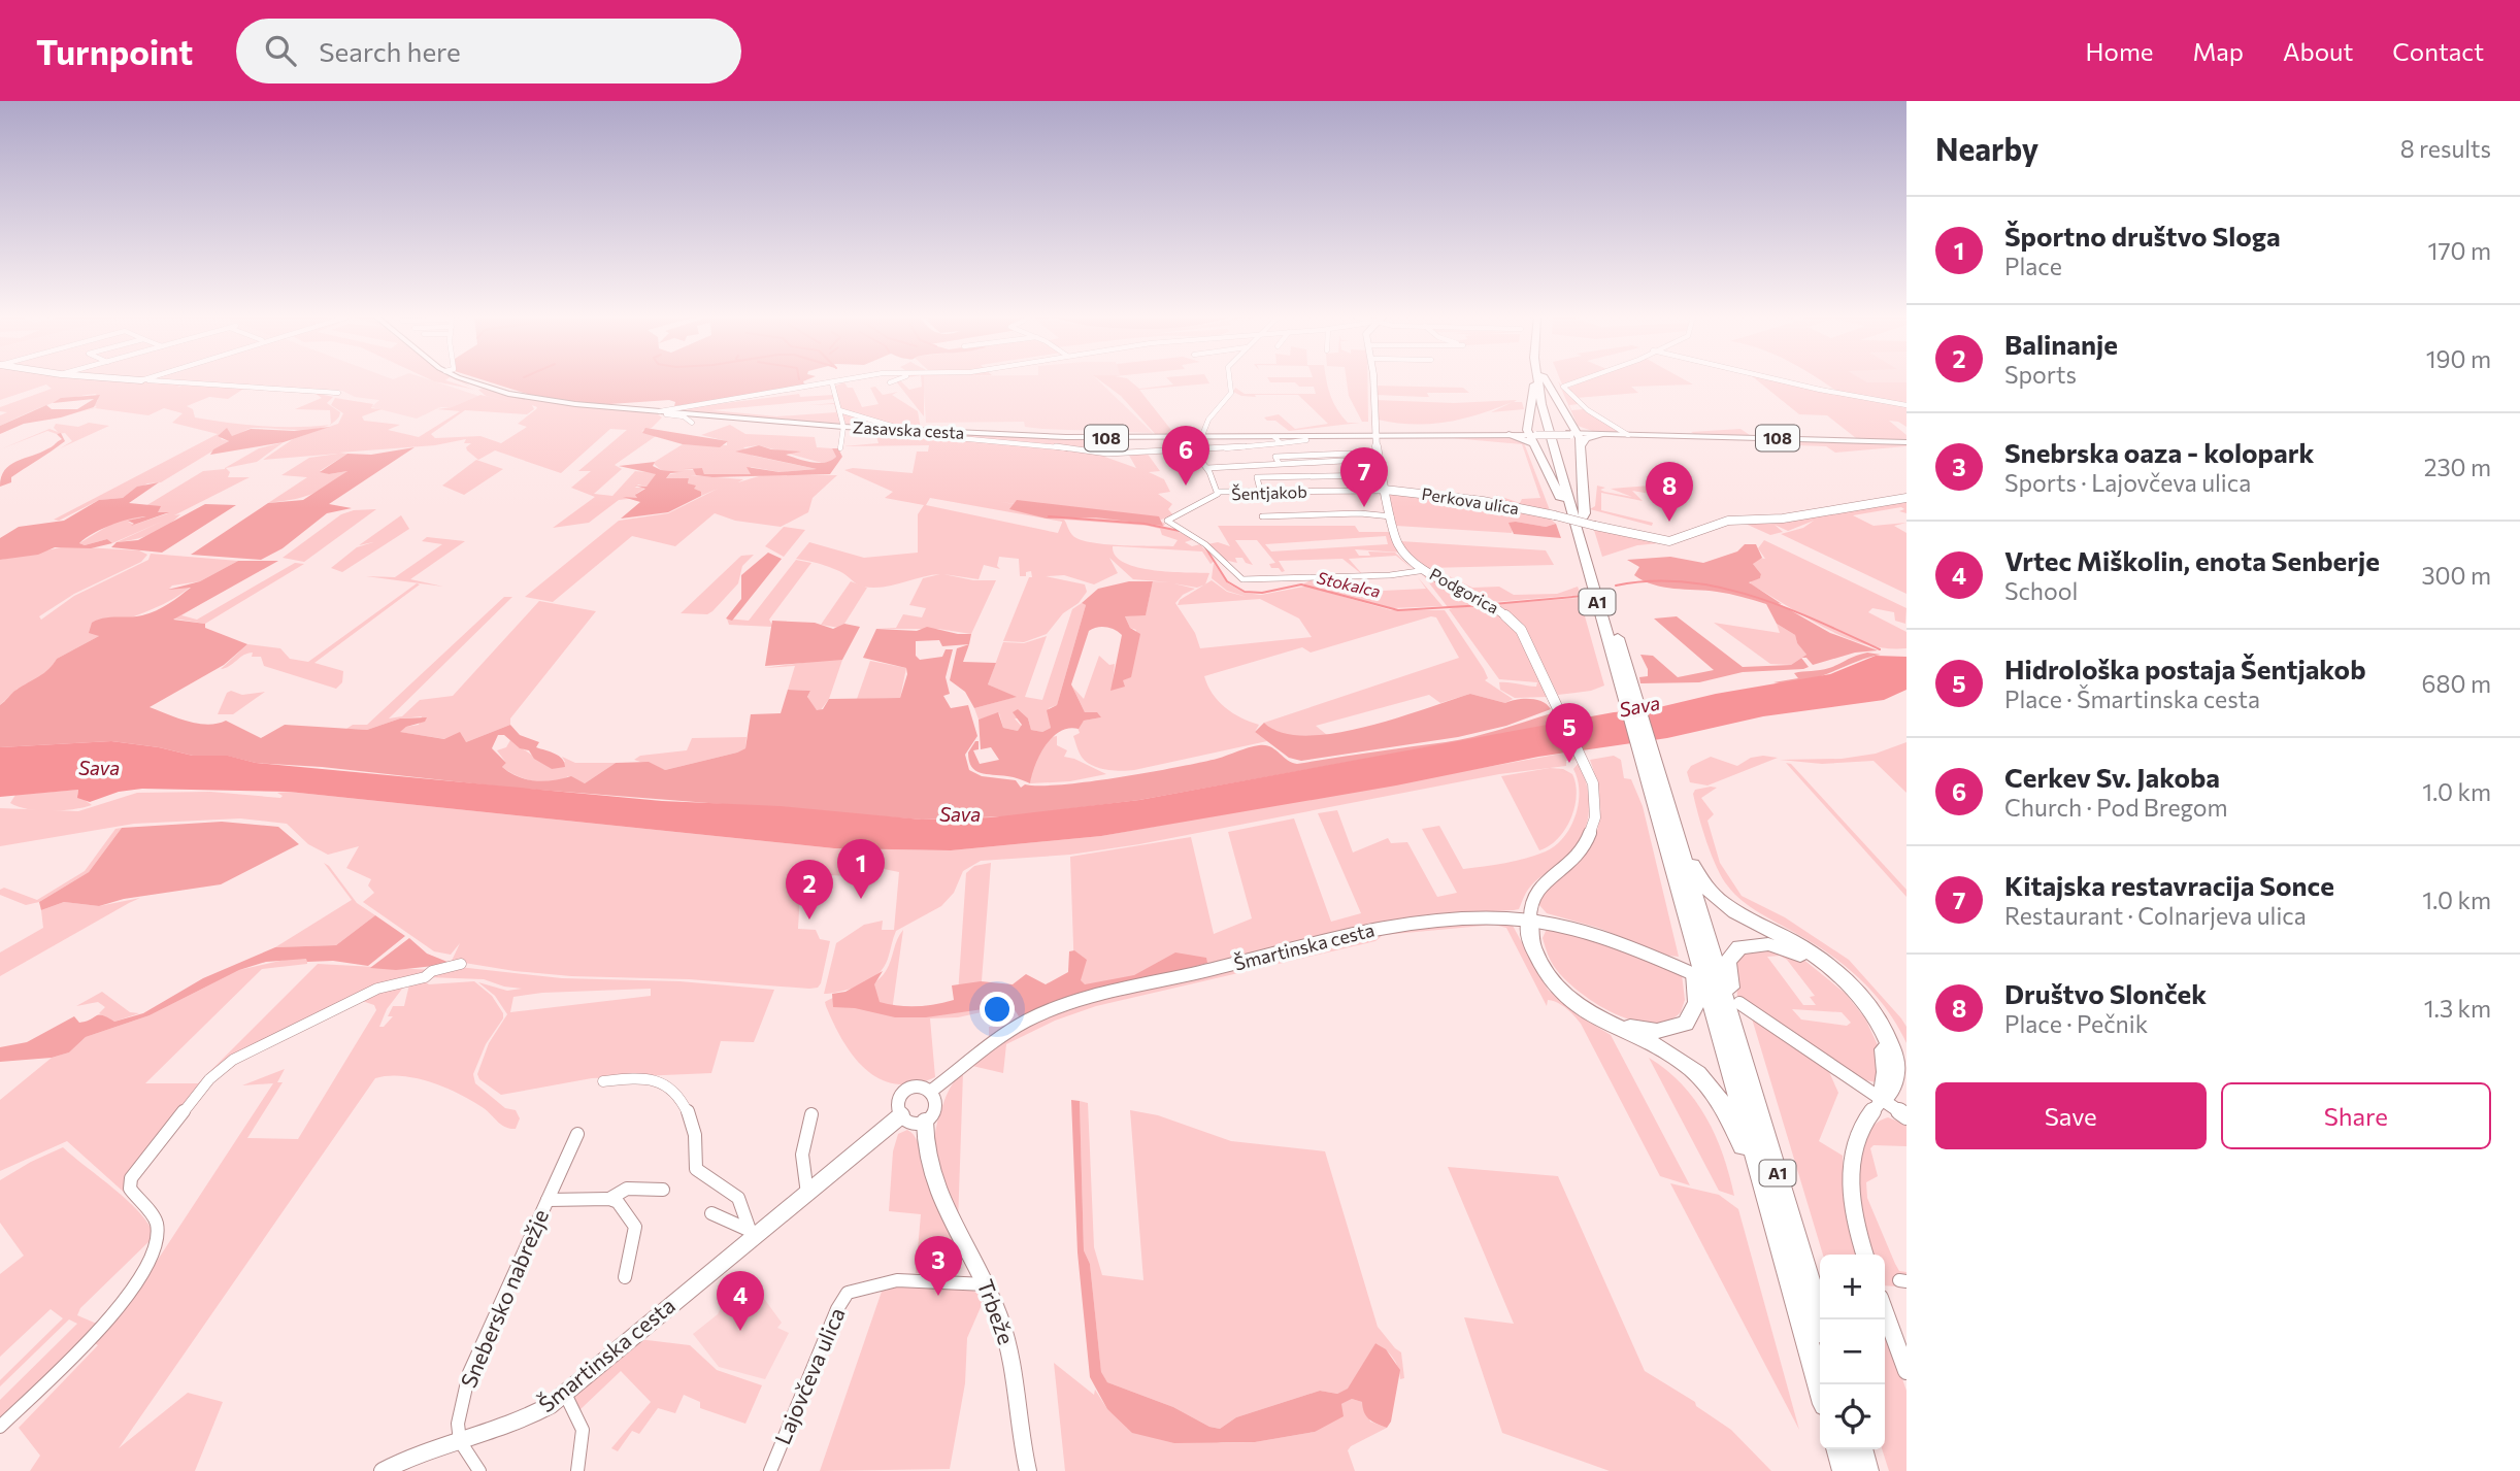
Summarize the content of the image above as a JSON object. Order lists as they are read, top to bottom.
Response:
{
  "streets": {
    "highway": ["A1"],
    "main road": [
      "Zasavska cesta",
      "108",
      "Perkova ulica",
      "Podgorica",
      "Šmartinska cesta",
      "Trbeže"
    ],
    "street": ["Šentjakob", "Snebersko nabrežje", "Lajovčeva ulica"]
  },
  "crossings": [
    ["Šentjakob", "Perkova ulica"],
    ["Šentjakob", "Podgorica"],
    ["Perkova ulica", "Podgorica"],
    ["Podgorica", "Šmartinska cesta"],
    ["Šmartinska cesta", "Snebersko nabrežje"],
    ["Šmartinska cesta", "Trbeže"],
    ["Trbeže", "Lajovčeva ulica"]
  ],
  "water": ["Stokalca", "Sava"],
  "page": {
    "header": "Turnpoint",
    "search": "Search here",
    "nav": [
      "Home",
      "Map",
      "About",
      "Contact"
    ],
    "heading": ["Nearby", "8 results"],
    "list": [
      {
        "mark": "1",
        "name": "Športno društvo Sloga",
        "note": "Place",
        "value": "170 m"
      },
      {
        "mark": "2",
        "name": "Balinanje",
        "note": "Sports",
        "value": "190 m"
      },
      {
        "mark": "3",
        "name": "Snebrska oaza - kolopark",
        "note": "Sports · Lajovčeva ulica",
        "value": "230 m"
      },
      {
        "mark": "4",
        "name": "Vrtec Miškolin, enota Senberje",
        "note": "School",
        "value": "300 m"
      },
      {
        "mark": "5",
        "name": "Hidrološka postaja Šentjakob",
        "note": "Place · Šmartinska cesta",
        "value": "680 m"
      },
      {
        "mark": "6",
        "name": "Cerkev Sv. Jakoba",
        "note": "Church · Pod Bregom",
        "value": "1.0 km"
      },
      {
        "mark": "7",
        "name": "Kitajska restavracija Sonce",
        "note": "Restaurant · Colnarjeva ulica",
        "value": "1.0 km"
      },
      {
        "mark": "8",
        "name": "Društvo Slonček",
        "note": "Place · Pečnik",
        "value": "1.3 km"
      }
    ],
    "pins": [
      "6",
      "7",
      "8",
      "5",
      "1",
      "2",
      "3",
      "4"
    ],
    "buttons": ["Save", "Share"],
    "map_buttons": ["+", "−"]
  }
}
